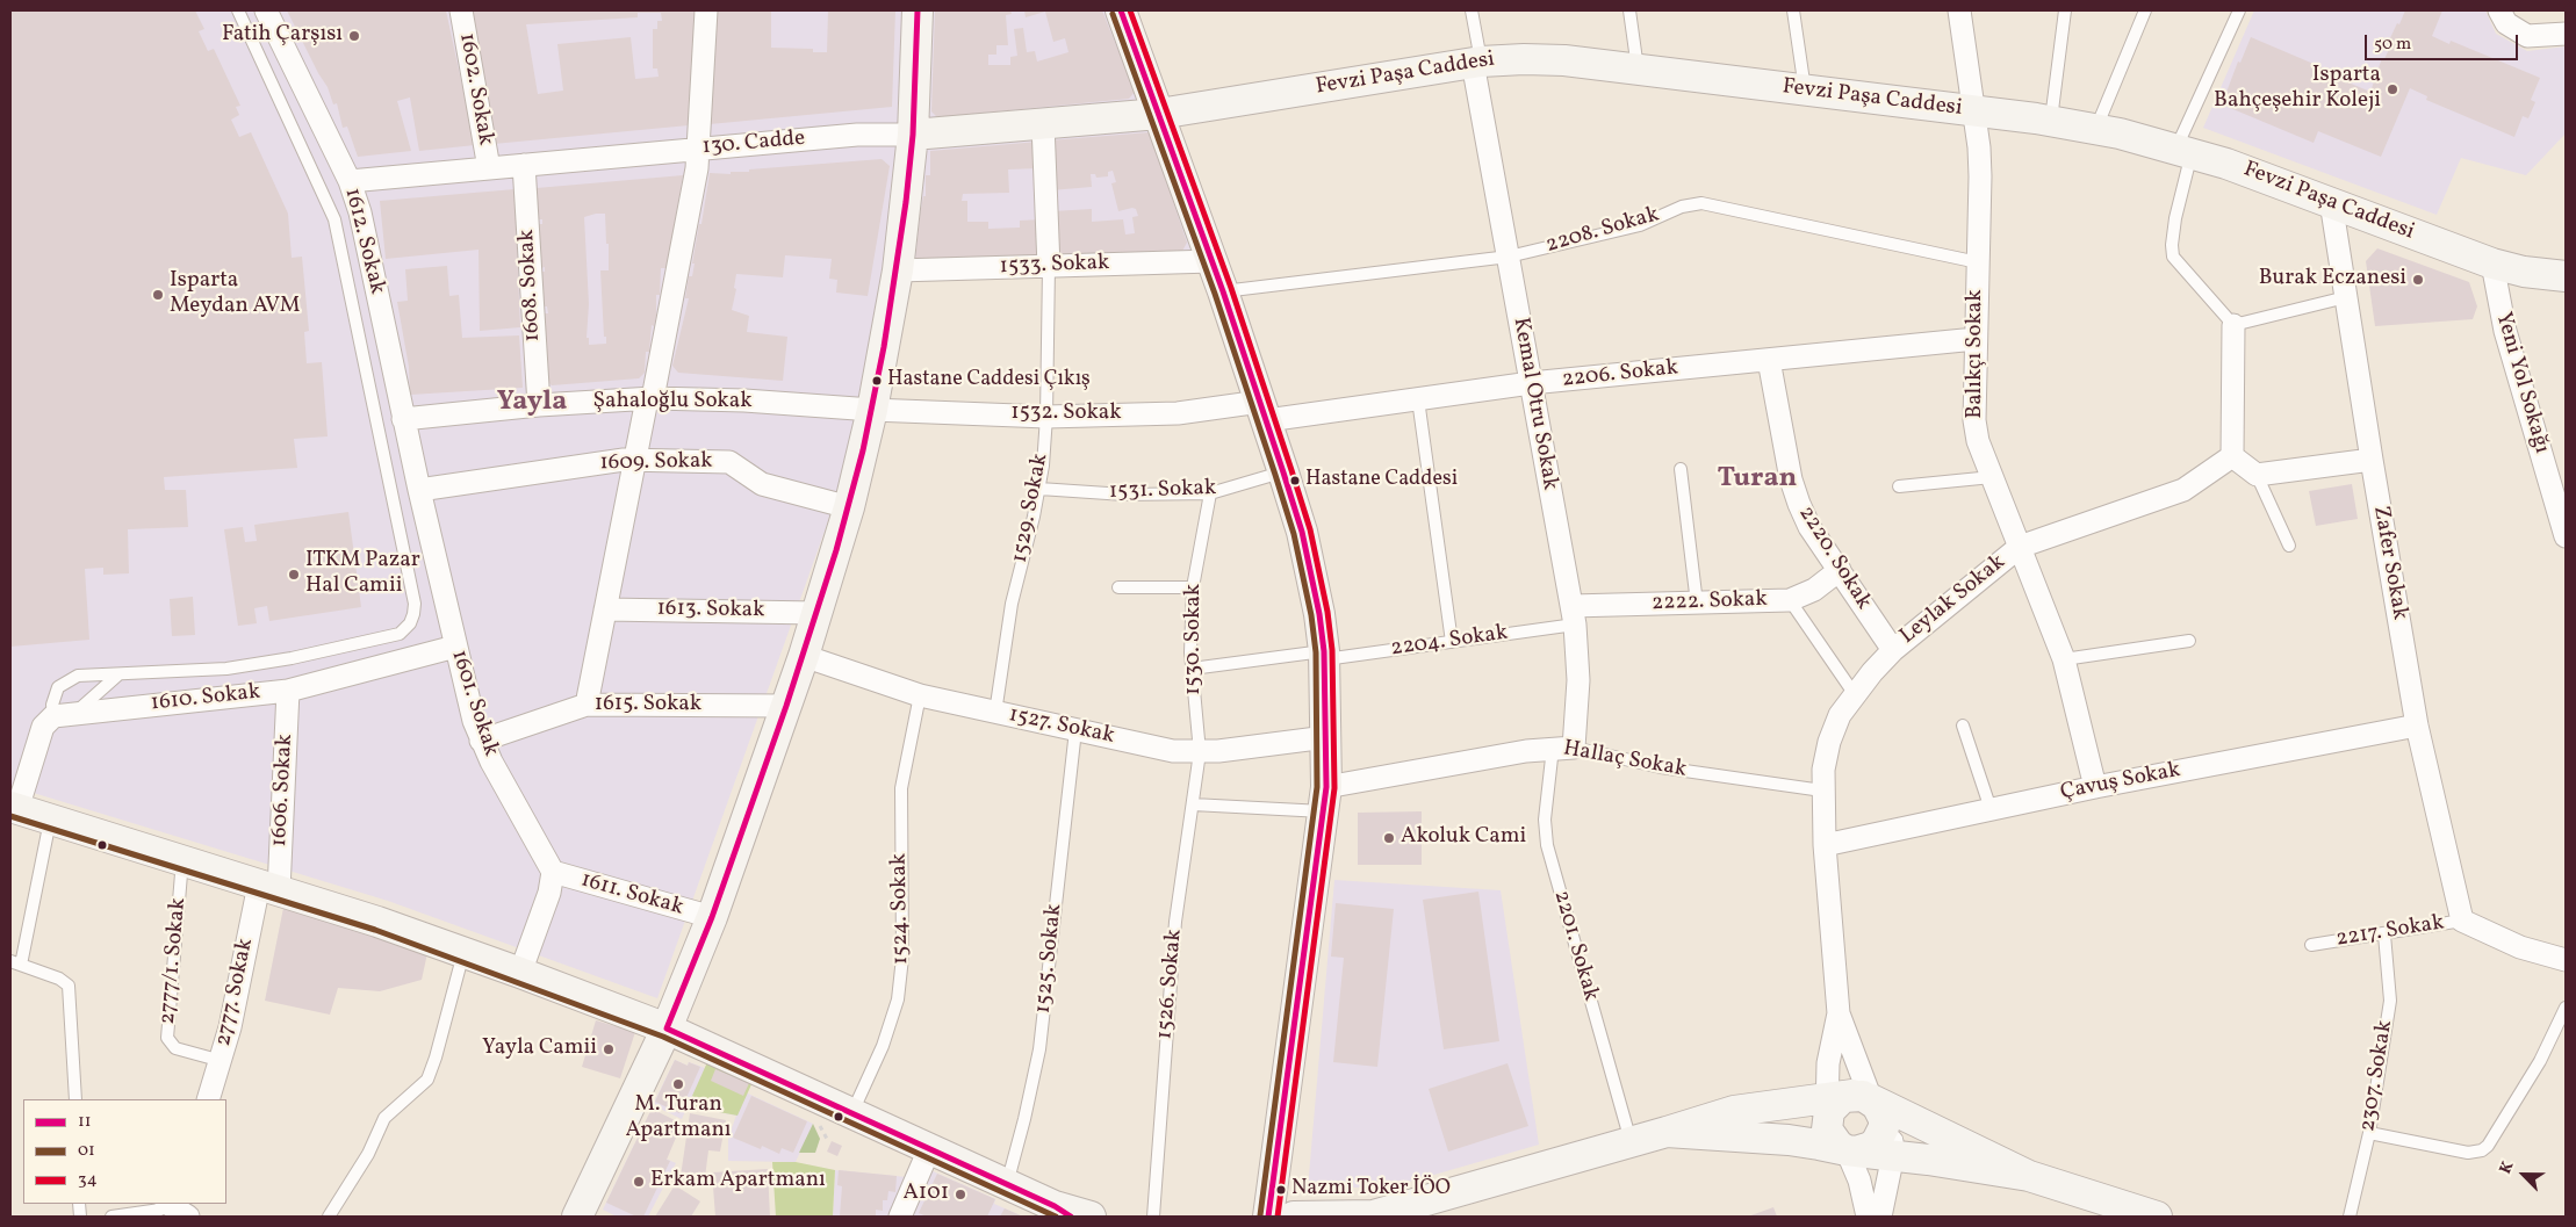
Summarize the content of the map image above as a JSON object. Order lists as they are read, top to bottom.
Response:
{
  "streets": {
    "main road": ["Fevzi Paşa Caddesi", "130. Cadde"],
    "street": [
      "1602. Sokak",
      "1612. Sokak",
      "1533. Sokak",
      "1608. Sokak",
      "Balıkçı Sokak",
      "2206. Sokak",
      "Yeni Yol Sokağı",
      "Şahaloğlu Sokak",
      "Kemal Otru Sokak",
      "1532. Sokak",
      "1609. Sokak",
      "2220. Sokak",
      "Zafer Sokak",
      "Leylak Sokak",
      "2222. Sokak",
      "1613. Sokak",
      "1610. Sokak",
      "1601. Sokak",
      "1615. Sokak",
      "1527. Sokak",
      "Hallaç Sokak",
      "Çavuş Sokak",
      "1606. Sokak",
      "1611. Sokak",
      "2217. Sokak",
      "2777. Sokak"
    ],
    "lane": [
      "2208. Sokak",
      "1531. Sokak",
      "1529. Sokak",
      "1530. Sokak",
      "2204. Sokak",
      "1524. Sokak",
      "2201. Sokak",
      "1525. Sokak",
      "2777/1. Sokak",
      "1526. Sokak",
      "2307. Sokak"
    ]
  },
  "crossings": [
    ["Fevzi Paşa Caddesi", "130. Cadde"],
    ["Fevzi Paşa Caddesi", "Balıkçı Sokak"],
    ["Fevzi Paşa Caddesi", "Yeni Yol Sokağı"],
    ["Fevzi Paşa Caddesi", "Kemal Otru Sokak"],
    ["Fevzi Paşa Caddesi", "Zafer Sokak"],
    ["1602. Sokak", "130. Cadde"],
    ["130. Cadde", "1612. Sokak"],
    ["130. Cadde", "1608. Sokak"],
    ["2208. Sokak", "Balıkçı Sokak"],
    ["2208. Sokak", "Kemal Otru Sokak"],
    ["1612. Sokak", "Şahaloğlu Sokak"],
    ["1612. Sokak", "1601. Sokak"],
    ["1533. Sokak", "1529. Sokak"],
    ["1608. Sokak", "Şahaloğlu Sokak"],
    ["Balıkçı Sokak", "2206. Sokak"],
    ["Balıkçı Sokak", "Leylak Sokak"],
    ["Balıkçı Sokak", "Çavuş Sokak"],
    ["2206. Sokak", "Kemal Otru Sokak"],
    ["2206. Sokak", "1532. Sokak"],
    ["2206. Sokak", "2220. Sokak"],
    ["Şahaloğlu Sokak", "1532. Sokak"],
    ["Şahaloğlu Sokak", "1601. Sokak"],
    ["Kemal Otru Sokak", "2222. Sokak"],
    ["Kemal Otru Sokak", "2204. Sokak"],
    ["Kemal Otru Sokak", "Hallaç Sokak"],
    ["Kemal Otru Sokak", "2201. Sokak"],
    ["1532. Sokak", "1529. Sokak"],
    ["1609. Sokak", "1601. Sokak"],
    ["1531. Sokak", "1529. Sokak"],
    ["1531. Sokak", "1530. Sokak"],
    ["1529. Sokak", "1527. Sokak"],
    ["2220. Sokak", "Leylak Sokak"],
    ["2220. Sokak", "2222. Sokak"],
    ["Zafer Sokak", "Çavuş Sokak"],
    ["Zafer Sokak", "2217. Sokak"],
    ["Leylak Sokak", "Hallaç Sokak"],
    ["Leylak Sokak", "Çavuş Sokak"],
    ["2222. Sokak", "2204. Sokak"],
    ["1530. Sokak", "2204. Sokak"],
    ["1530. Sokak", "1527. Sokak"],
    ["1530. Sokak", "1526. Sokak"],
    ["1610. Sokak", "1601. Sokak"],
    ["1610. Sokak", "1606. Sokak"],
    ["1601. Sokak", "1615. Sokak"],
    ["1601. Sokak", "1611. Sokak"],
    ["1527. Sokak", "1524. Sokak"],
    ["1527. Sokak", "1525. Sokak"],
    ["1527. Sokak", "1526. Sokak"],
    ["Hallaç Sokak", "2201. Sokak"],
    ["1606. Sokak", "2777. Sokak"],
    ["2217. Sokak", "2307. Sokak"],
    ["2777/1. Sokak", "2777. Sokak"]
  ],
  "districts": ["Yayla", "Turan"],
  "places": [
    "Fatih Çarşısı",
    "Isparta Bahçeşehir Koleji",
    "Burak Eczanesi",
    "Isparta Meydan AVM",
    "Hastane Caddesi Çıkış",
    "Hastane Caddesi",
    "ITKM Pazar Hal Camii",
    "Akoluk Cami",
    "Yayla Camii",
    "M. Turan Apartmanı",
    "Erkam Apartmanı",
    "Nazmi Toker İÖO",
    "A101"
  ],
  "lines": ["transit line 11", "transit line 34", "transit line 01"],
  "legend": ["11", "01", "34"],
  "scale_bar": "50 m",
  "north": "top left"
}
